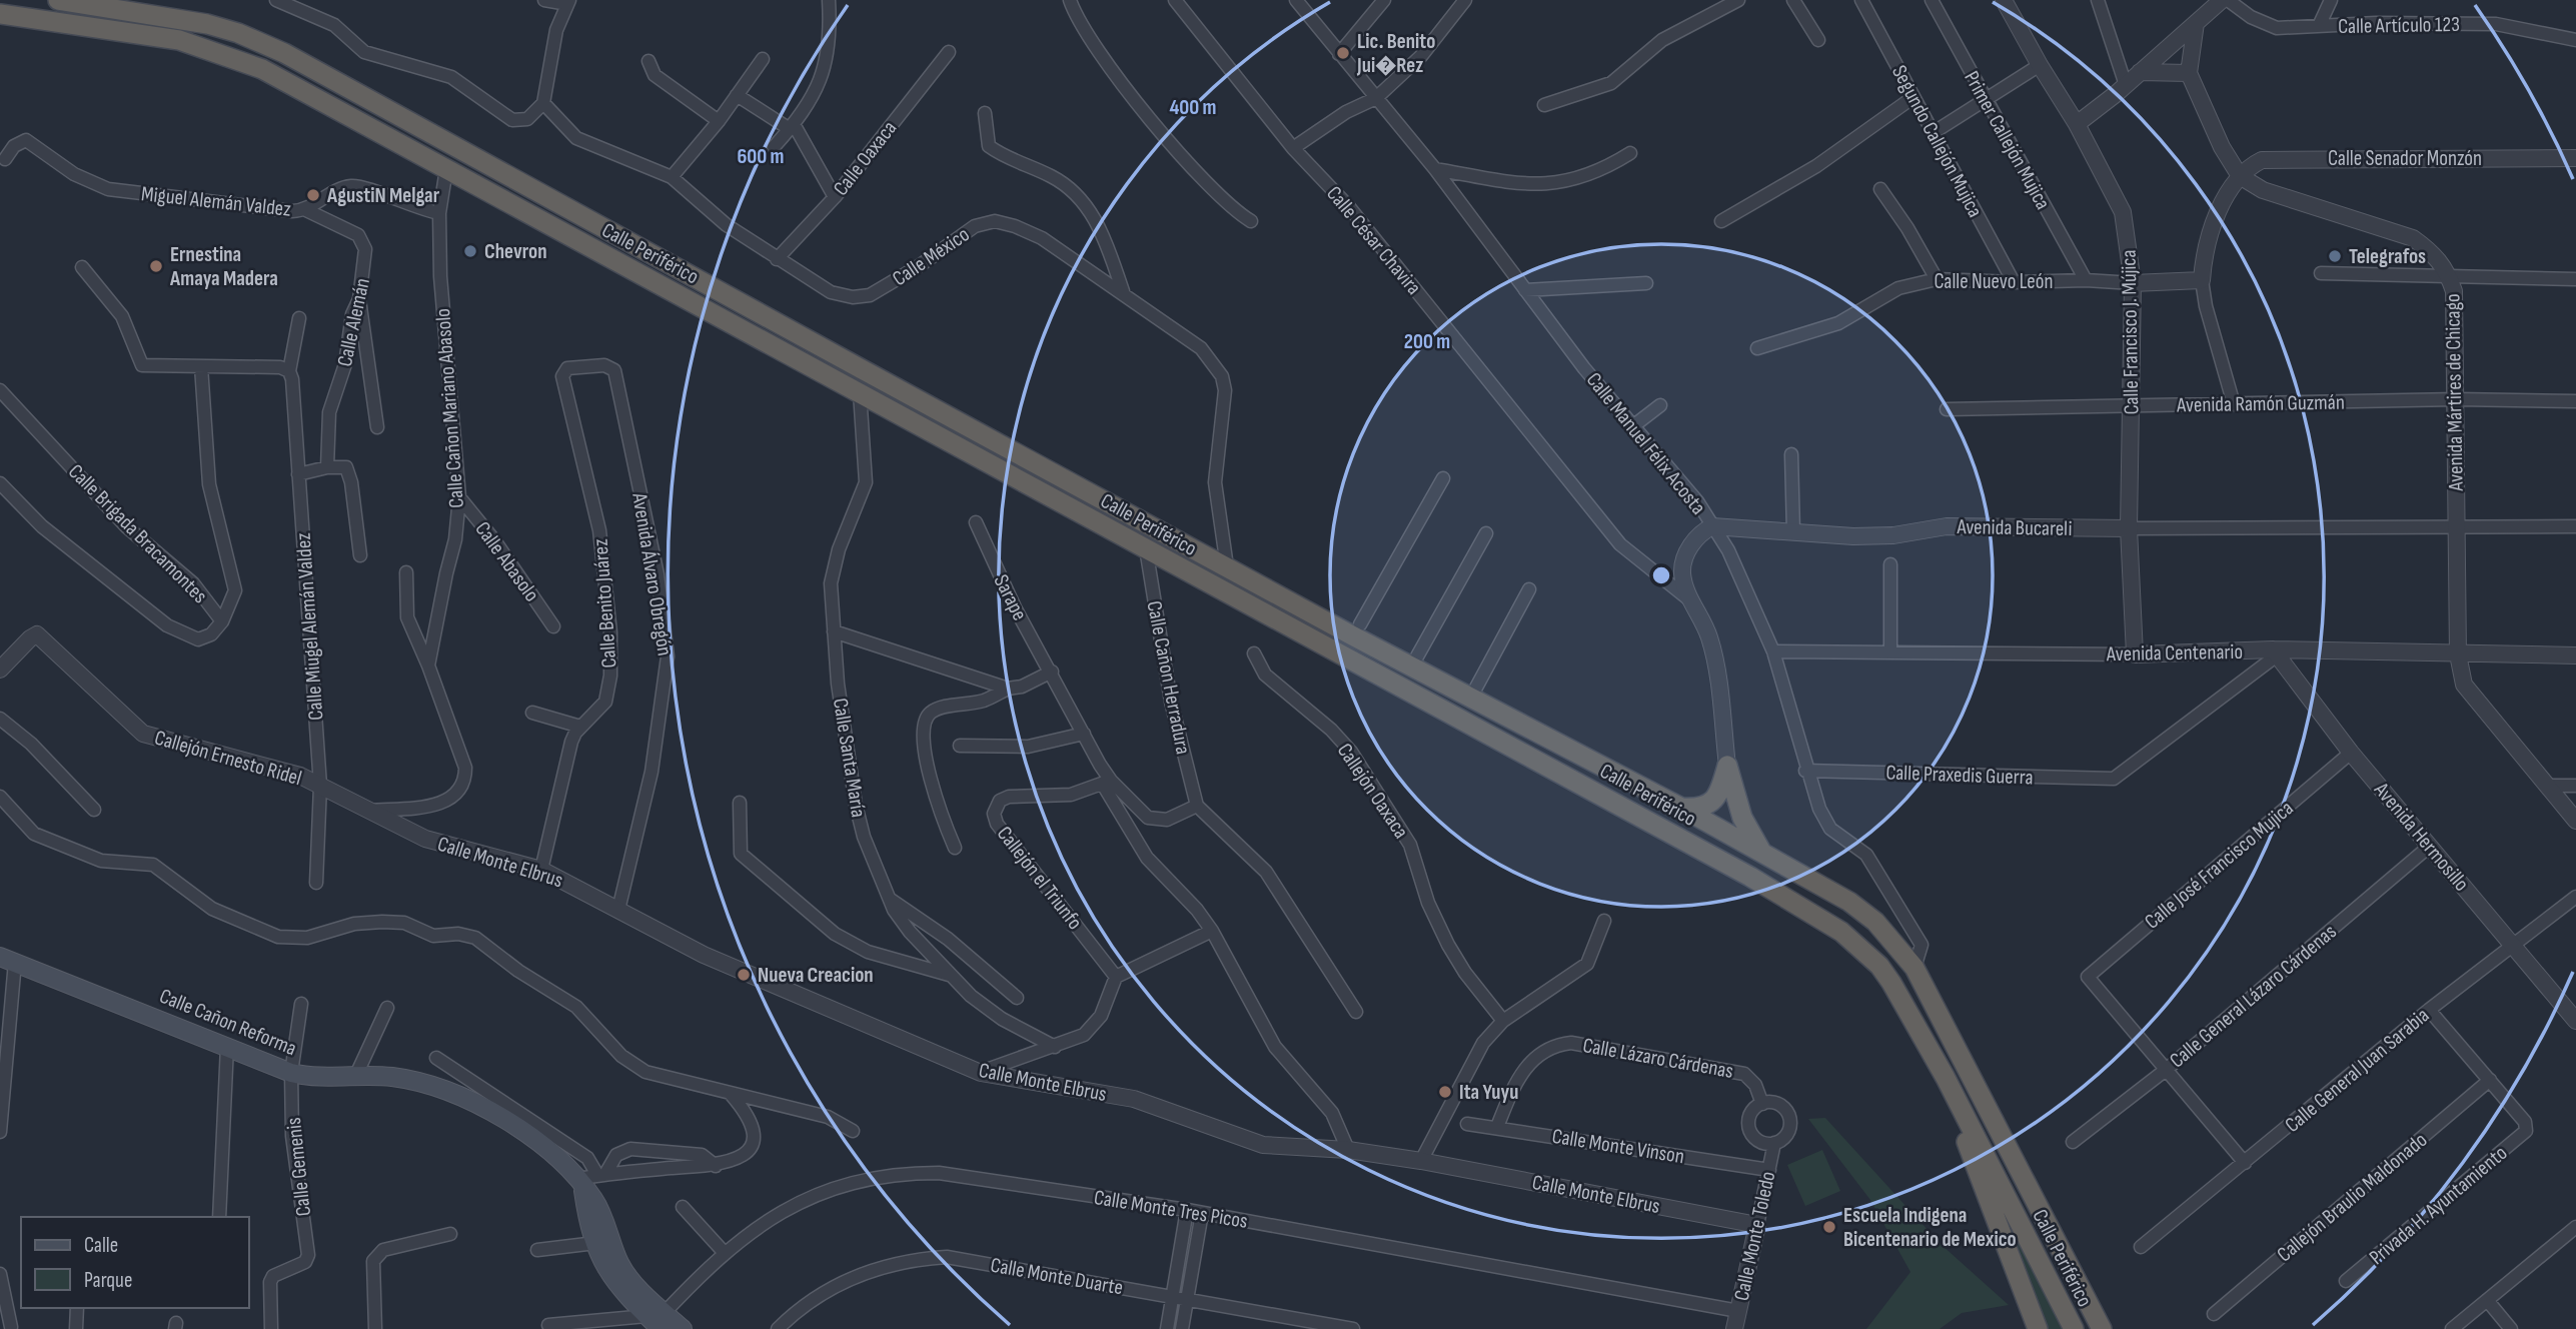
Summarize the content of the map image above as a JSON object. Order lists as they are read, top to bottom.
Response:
{
  "streets": {
    "highway": ["Calle Periférico"],
    "main road": ["Calle Cañon Reforma"],
    "street": [
      "Calle Artículo 123",
      "Primer Callejón Mujica",
      "Segundo Callejón Mujica",
      "Calle Oaxaca",
      "Calle Senador Monzón",
      "Miguel Alemán Valdez",
      "Calle César Chavira",
      "Calle México",
      "Calle Nuevo León",
      "Calle Alemán",
      "Calle Francisco J. Mújica",
      "Avenida Mártires de Chicago",
      "Avenida Ramón Guzmán",
      "Calle Cañon Mariano Abasolo",
      "Calle Manuel Félix Acosta",
      "Avenida Bucareli",
      "Calle Brigada Bracamontes",
      "Calle Abasolo",
      "Avenida Álvaro Obregón",
      "Sarape",
      "Calle Benito Juárez",
      "Calle Miugel Alemán Valdez",
      "Avenida Centenario",
      "Calle Cañon Herradura",
      "Callejón Ernesto Ridel",
      "Calle Santa María",
      "Calle Praxedis Guerra",
      "Callejón Oaxaca",
      "Avenida Hermosillo",
      "Calle Monte Elbrus",
      "Calle José Francisco Mujica",
      "Callejón el Triunfo",
      "Calle General Lázaro Cárdenas",
      "Calle Lázaro Cárdenas",
      "Calle General Juan Sarabia",
      "Calle Monte Vinson",
      "Calle Gemenis",
      "Callejón Braulio Maldonado",
      "Privada H. Ayuntamiento",
      "Calle Monte Tres Picos",
      "Calle Monte Toledo",
      "Calle Monte Duarte"
    ]
  },
  "crossings": [
    ["Primer Callejón Mujica", "Calle Nuevo León"],
    ["Segundo Callejón Mujica", "Calle Nuevo León"],
    ["Calle Oaxaca", "Calle México"],
    ["Calle Senador Monzón", "Avenida Mártires de Chicago"],
    ["Miguel Alemán Valdez", "Calle Alemán"],
    ["Miguel Alemán Valdez", "Calle Cañon Mariano Abasolo"],
    ["Calle Periférico", "Calle México"],
    ["Calle Periférico", "Calle Cañon Mariano Abasolo"],
    ["Calle Periférico", "Calle Manuel Félix Acosta"],
    ["Calle Periférico", "Calle Cañon Herradura"],
    ["Calle Periférico", "Calle Santa María"],
    ["Calle Nuevo León", "Calle Francisco J. Mújica"],
    ["Calle Francisco J. Mújica", "Avenida Ramón Guzmán"],
    ["Calle Francisco J. Mújica", "Avenida Bucareli"],
    ["Calle Francisco J. Mújica", "Avenida Centenario"],
    ["Avenida Mártires de Chicago", "Avenida Ramón Guzmán"],
    ["Avenida Mártires de Chicago", "Avenida Bucareli"],
    ["Avenida Mártires de Chicago", "Avenida Centenario"],
    ["Calle Cañon Mariano Abasolo", "Calle Abasolo"],
    ["Calle Cañon Mariano Abasolo", "Callejón Ernesto Ridel"],
    ["Calle Cañon Mariano Abasolo", "Calle Monte Elbrus"],
    ["Calle Manuel Félix Acosta", "Avenida Bucareli"],
    ["Calle Manuel Félix Acosta", "Avenida Centenario"],
    ["Calle Manuel Félix Acosta", "Calle Praxedis Guerra"],
    ["Avenida Álvaro Obregón", "Calle Benito Juárez"],
    ["Avenida Álvaro Obregón", "Calle Monte Elbrus"],
    ["Sarape", "Callejón el Triunfo"],
    ["Calle Benito Juárez", "Calle Monte Elbrus"],
    ["Calle Miugel Alemán Valdez", "Callejón Ernesto Ridel"],
    ["Avenida Centenario", "Calle Praxedis Guerra"],
    ["Avenida Centenario", "Avenida Hermosillo"],
    ["Callejón Ernesto Ridel", "Calle Monte Elbrus"],
    ["Calle Praxedis Guerra", "Avenida Hermosillo"],
    ["Avenida Hermosillo", "Calle José Francisco Mujica"],
    ["Avenida Hermosillo", "Calle General Lázaro Cárdenas"],
    ["Avenida Hermosillo", "Calle General Juan Sarabia"],
    ["Calle Monte Elbrus", "Calle Monte Toledo"],
    ["Calle José Francisco Mujica", "Calle General Lázaro Cárdenas"],
    ["Calle Cañon Reforma", "Calle Gemenis"],
    ["Calle Cañon Reforma", "Calle Monte Tres Picos"],
    ["Calle Lázaro Cárdenas", "Calle Monte Vinson"],
    ["Calle Lázaro Cárdenas", "Calle Monte Toledo"],
    ["Calle Monte Vinson", "Calle Monte Toledo"],
    ["Callejón Braulio Maldonado", "Privada H. Ayuntamiento"],
    ["Calle Monte Tres Picos", "Calle Monte Toledo"]
  ],
  "places": [
    "Lic. Benito Jui�Rez",
    "AgustiN Melgar",
    "Chevron",
    "Telegrafos",
    "Ernestina Amaya Madera",
    "Nueva Creacion",
    "Ita Yuyu",
    "Escuela Indigena Bicentenario de Mexico"
  ],
  "legend": ["Calle", "Parque"],
  "rings": ["400 m", "600 m", "200 m"]
}
